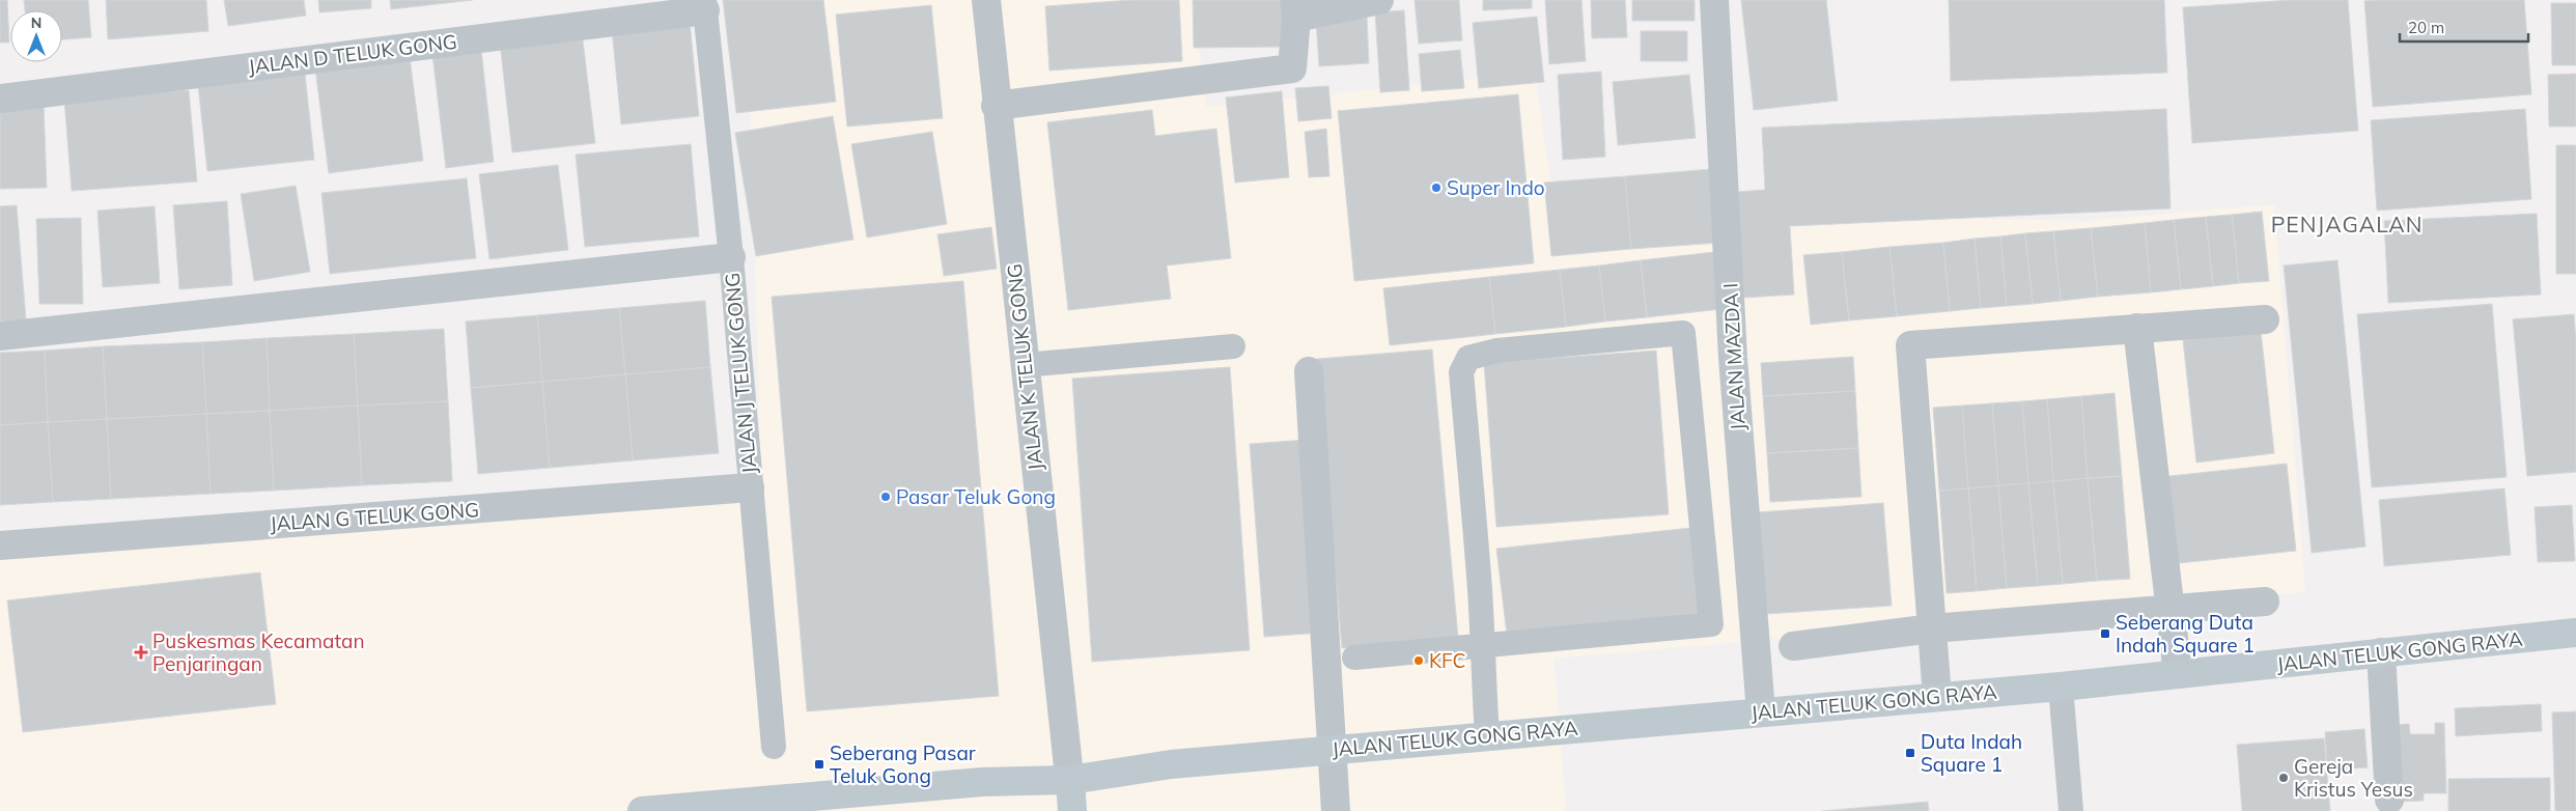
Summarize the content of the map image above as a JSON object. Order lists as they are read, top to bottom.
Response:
{
  "streets": {
    "main road": ["JALAN TELUK GONG RAYA"],
    "street": [
      "JALAN D TELUK GONG",
      "JALAN MAZDA I",
      "JALAN K TELUK GONG",
      "JALAN G TELUK GONG"
    ],
    "lane": ["JALAN J TELUK GONG"]
  },
  "crossings": [
    ["JALAN D TELUK GONG", "JALAN J TELUK GONG"],
    ["JALAN MAZDA I", "JALAN TELUK GONG RAYA"],
    ["JALAN K TELUK GONG", "JALAN TELUK GONG RAYA"],
    ["JALAN J TELUK GONG", "JALAN G TELUK GONG"]
  ],
  "districts": ["PENJAGALAN"],
  "places": {
    "other": [
      "Super Indo",
      "Pasar Teluk Gong",
      "KFC",
      "Gereja Kristus Yesus"
    ],
    "transit": ["Seberang Duta Indah Square 1", "Duta Indah Square 1", "Seberang Pasar Teluk Gong"],
    "health": ["Puskesmas Kecamatan Penjaringan"]
  },
  "scale_bar": "20 m",
  "north": "top"
}
